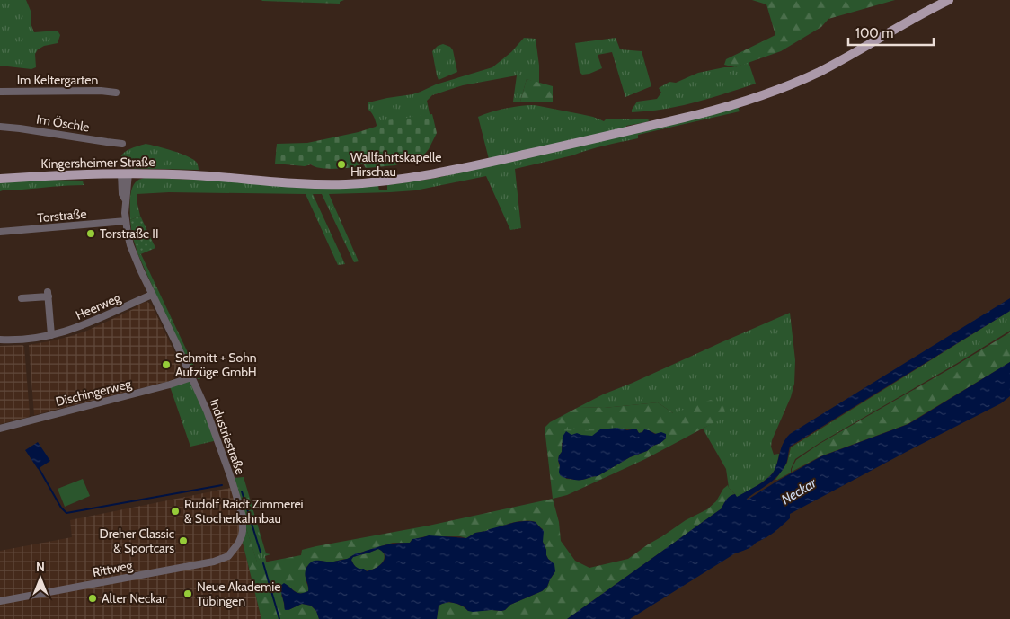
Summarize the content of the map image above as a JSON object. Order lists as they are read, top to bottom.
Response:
{
  "streets": {
    "main road": ["Kingersheimer Straße"],
    "street": [
      "Im Keltergarten",
      "Im Öschle",
      "Torstraße",
      "Heerweg",
      "Dischingerweg",
      "Industriestraße",
      "Rittweg"
    ]
  },
  "crossings": [
    ["Kingersheimer Straße", "Industriestraße"],
    ["Torstraße", "Industriestraße"],
    ["Heerweg", "Industriestraße"],
    ["Dischingerweg", "Industriestraße"],
    ["Industriestraße", "Rittweg"]
  ],
  "water": ["Neckar"],
  "places": [
    "Wallfahrtskapelle Hirschau",
    "Torstraße II",
    "Schmitt + Sohn Aufzüge GmbH",
    "Rudolf Raidt Zimmerei & Stocherkahnbau",
    "Dreher Classic & Sportcars",
    "Neue Akademie Tübingen",
    "Alter Neckar"
  ],
  "scale_bar": "100 m",
  "north": "top"
}
